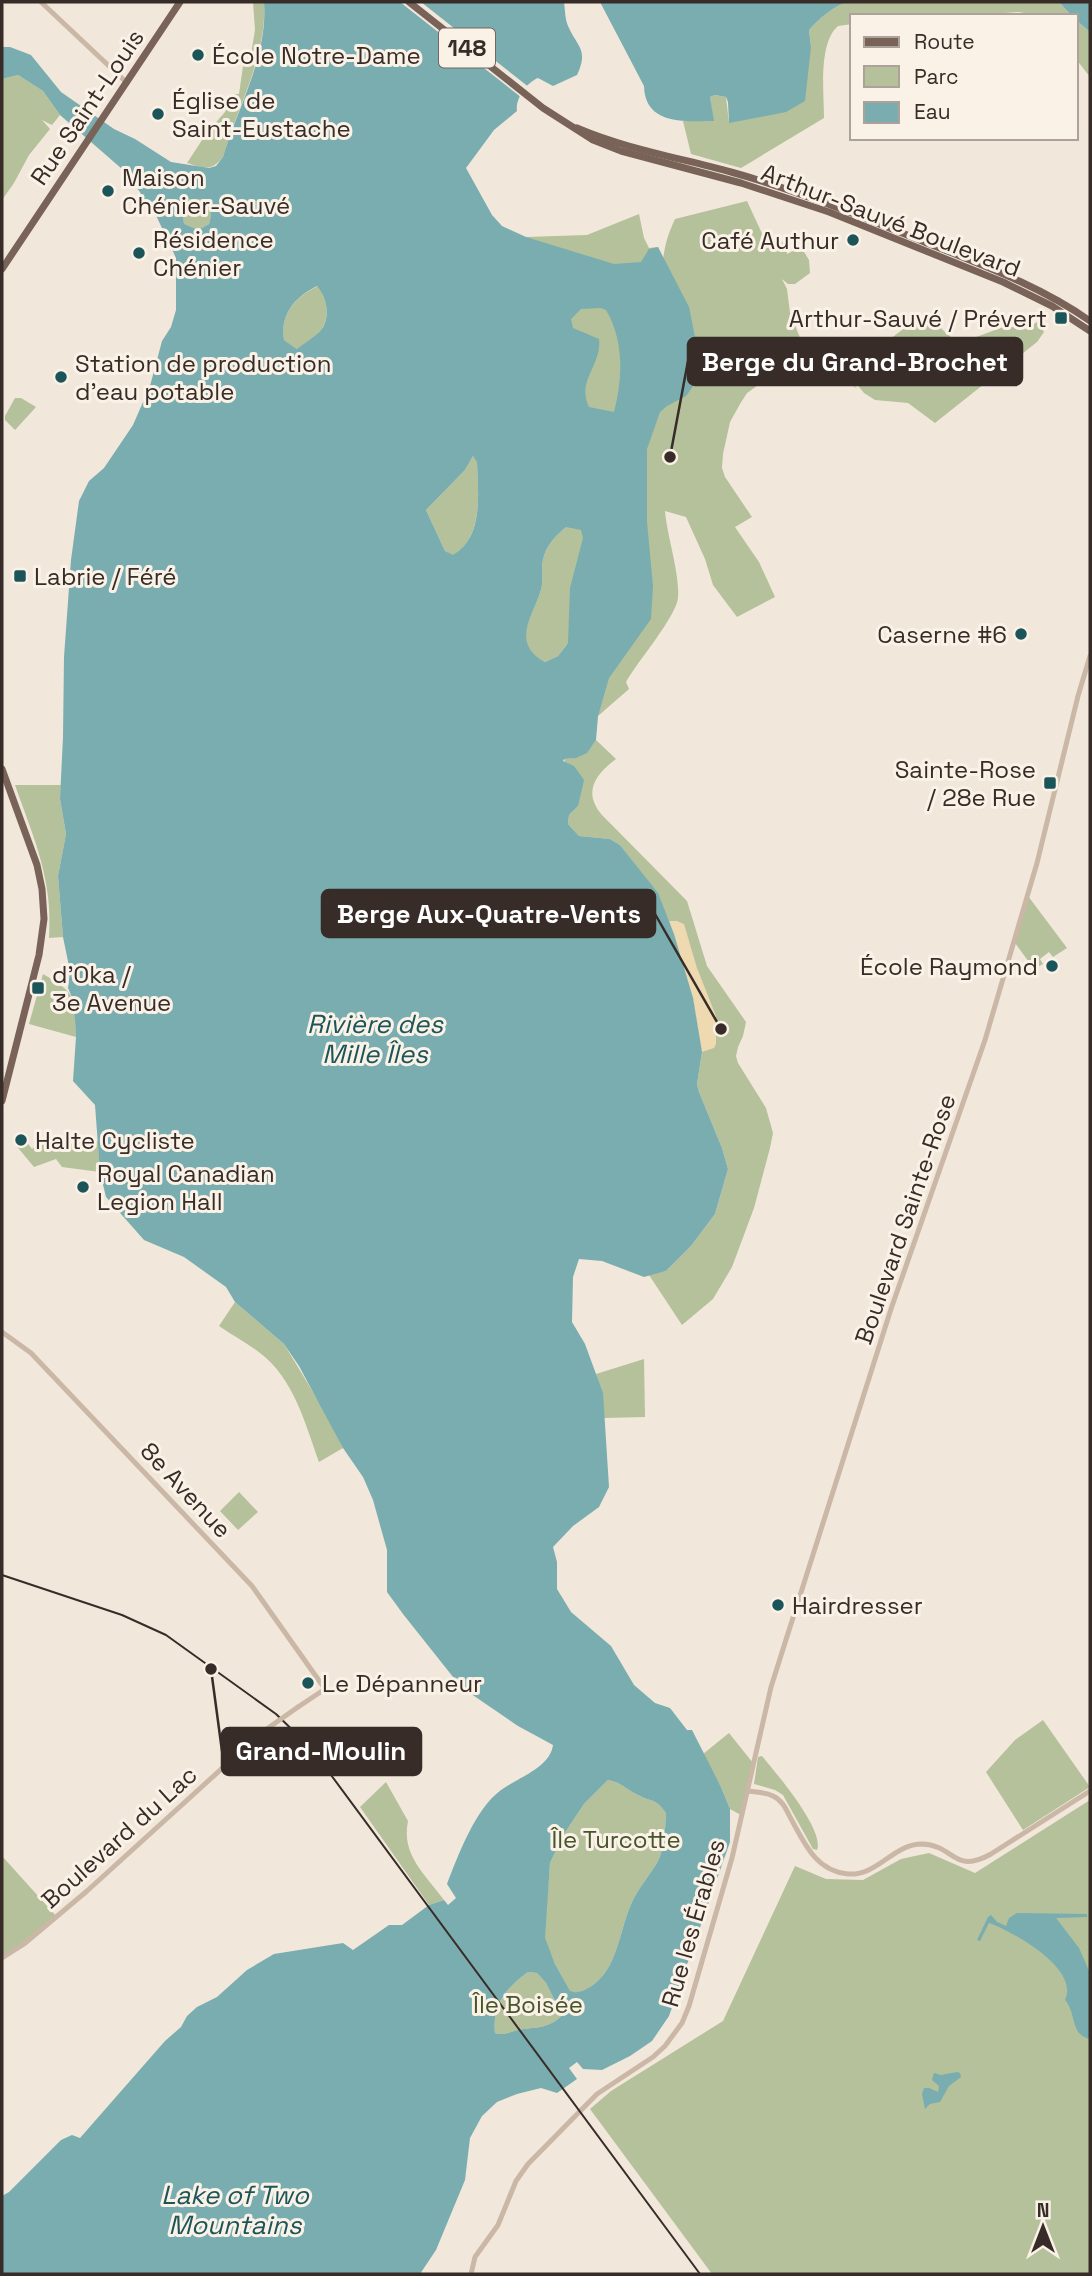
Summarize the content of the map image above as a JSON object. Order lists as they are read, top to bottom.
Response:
{
  "streets": {
    "main road": ["148", "Rue Saint-Louis", "Arthur-Sauvé Boulevard"],
    "street": [
      "Boulevard Sainte-Rose",
      "8e Avenue",
      "Boulevard du Lac",
      "Rue les Érables"
    ]
  },
  "crossings": [
    ["Boulevard Sainte-Rose", "Rue les Érables"],
    ["8e Avenue", "Boulevard du Lac"]
  ],
  "water": ["Rivière des Mille Îles", "Lake of Two Mountains"],
  "parks": ["Île Turcotte", "Île Boisée"],
  "places": {
    "other": [
      "École Notre-Dame",
      "Église de Saint-Eustache",
      "Maison Chénier-Sauvé",
      "Café Authur",
      "Résidence Chénier",
      "Station de production d'eau potable",
      "Berge du Grand-Brochet",
      "Caserne #6",
      "École Raymond",
      "Berge Aux-Quatre-Vents",
      "Halte Cycliste",
      "Royal Canadian Legion Hall",
      "Hairdresser",
      "Grand-Moulin",
      "Le Dépanneur"
    ],
    "transit": [
      "Arthur-Sauvé / Prévert",
      "Labrie / Féré",
      "Sainte-Rose / 28e Rue",
      "d'Oka / 3e Avenue"
    ]
  },
  "legend": ["Route", "Parc", "Eau"],
  "north": "top"
}
